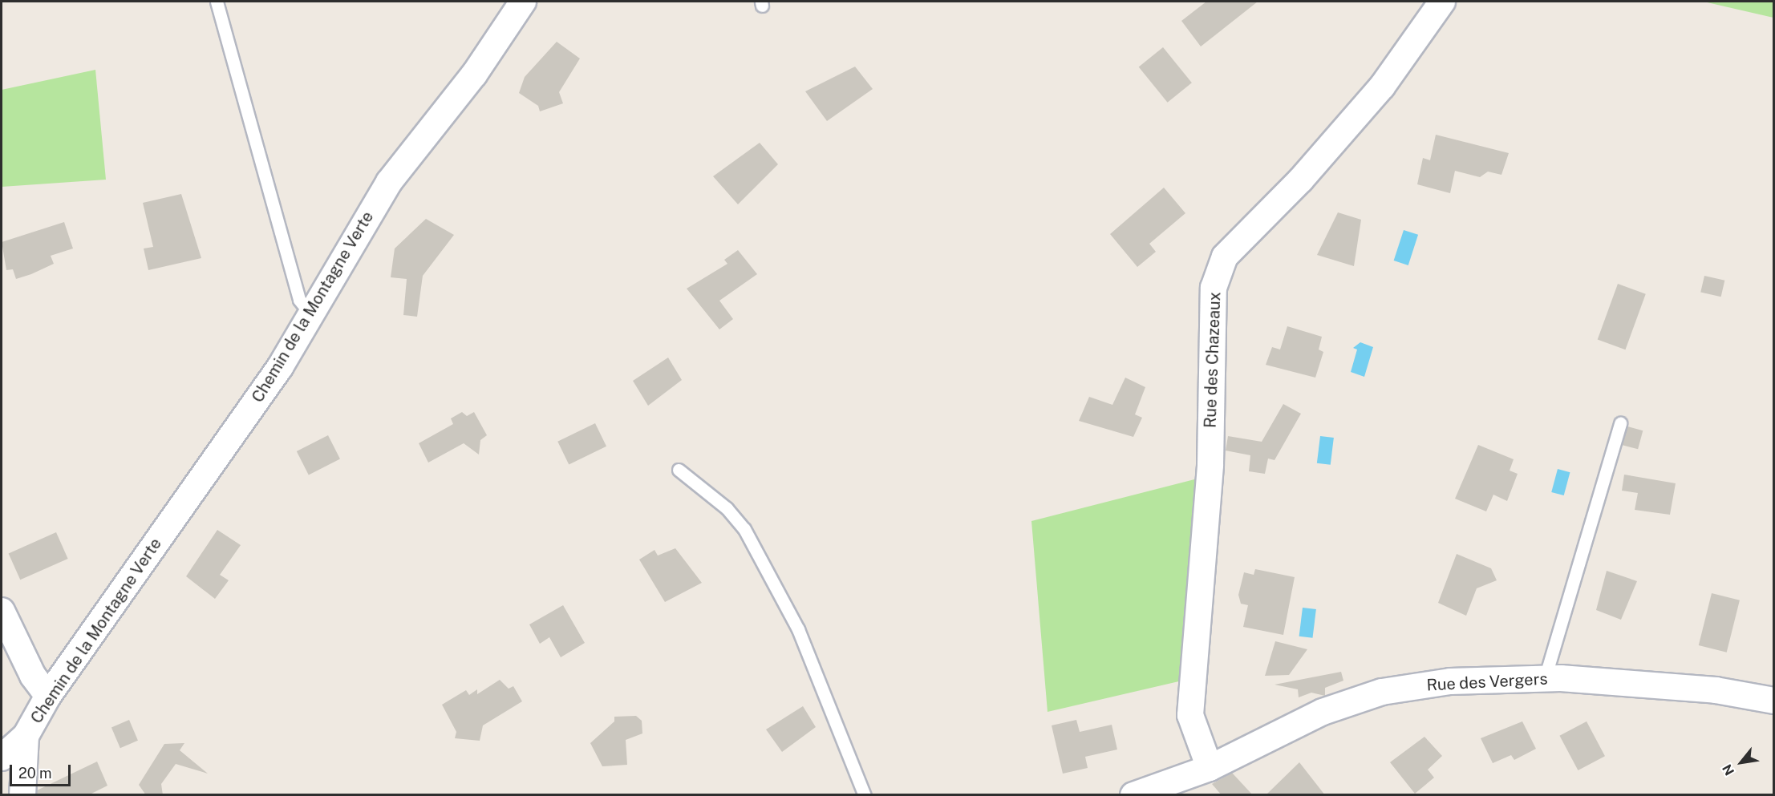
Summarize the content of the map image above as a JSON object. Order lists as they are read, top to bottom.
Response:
{
  "streets": {
    "street": ["Chemin de la Montagne Verte", "Rue des Chazeaux", "Rue des Vergers"]
  },
  "crossings": [
    ["Rue des Chazeaux", "Rue des Vergers"]
  ],
  "scale_bar": "20 m",
  "north": "bottom left"
}
